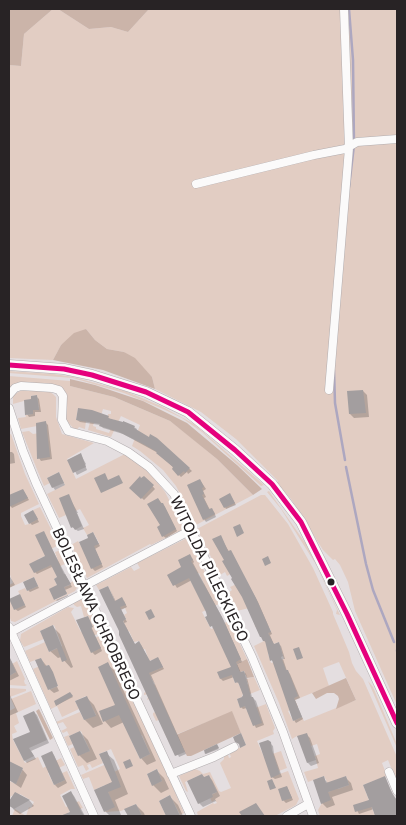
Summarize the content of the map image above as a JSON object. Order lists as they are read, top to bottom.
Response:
{
  "streets": {
    "street": ["WITOLDA PILECKIEGO", "BOLESŁAWA CHROBREGO"]
  }
}
